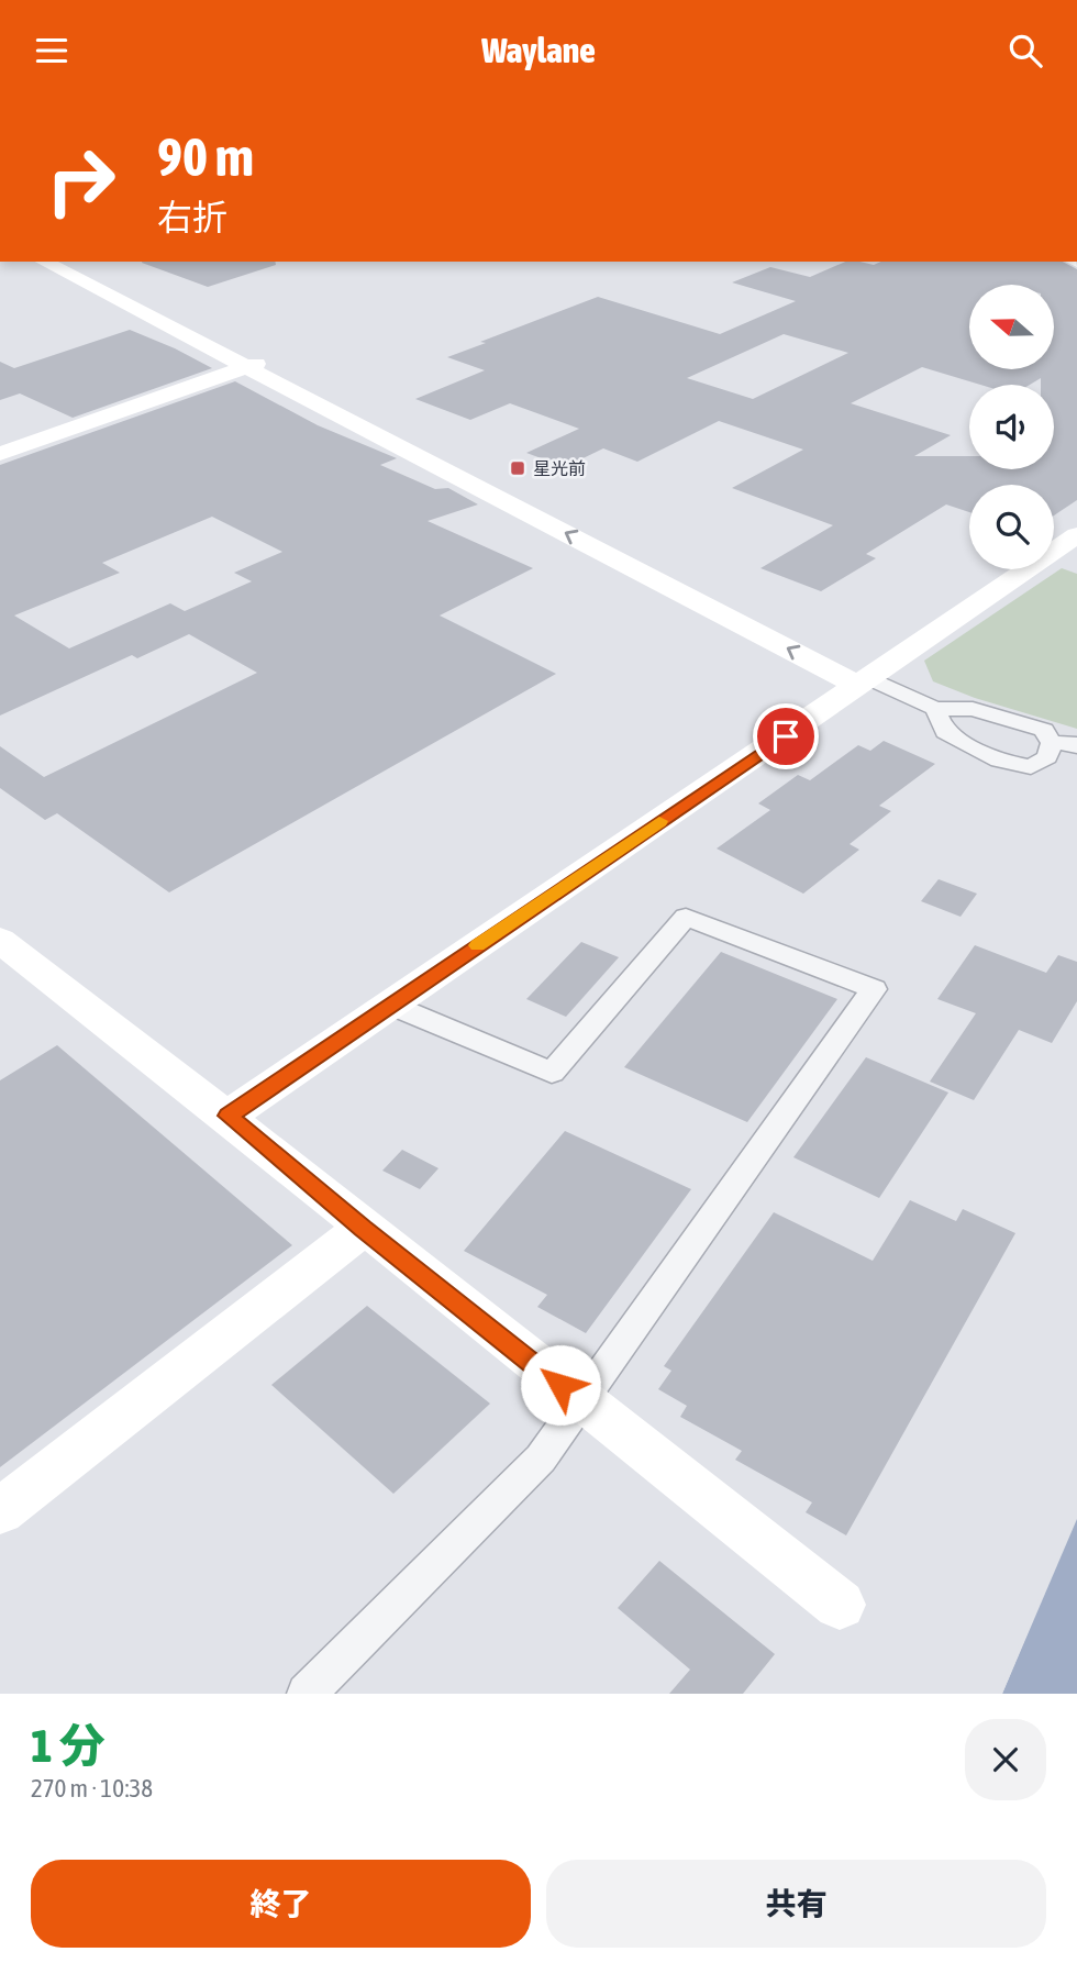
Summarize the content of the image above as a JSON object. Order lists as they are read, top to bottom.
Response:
{
  "places": {
    "transit": ["星光前"]
  },
  "north": "left",
  "page": {
    "header": "Waylane",
    "turn": ["90 m", "右折"],
    "heading": ["1 分", "270 m · 10:38"],
    "buttons": ["終了", "共有"]
  }
}
